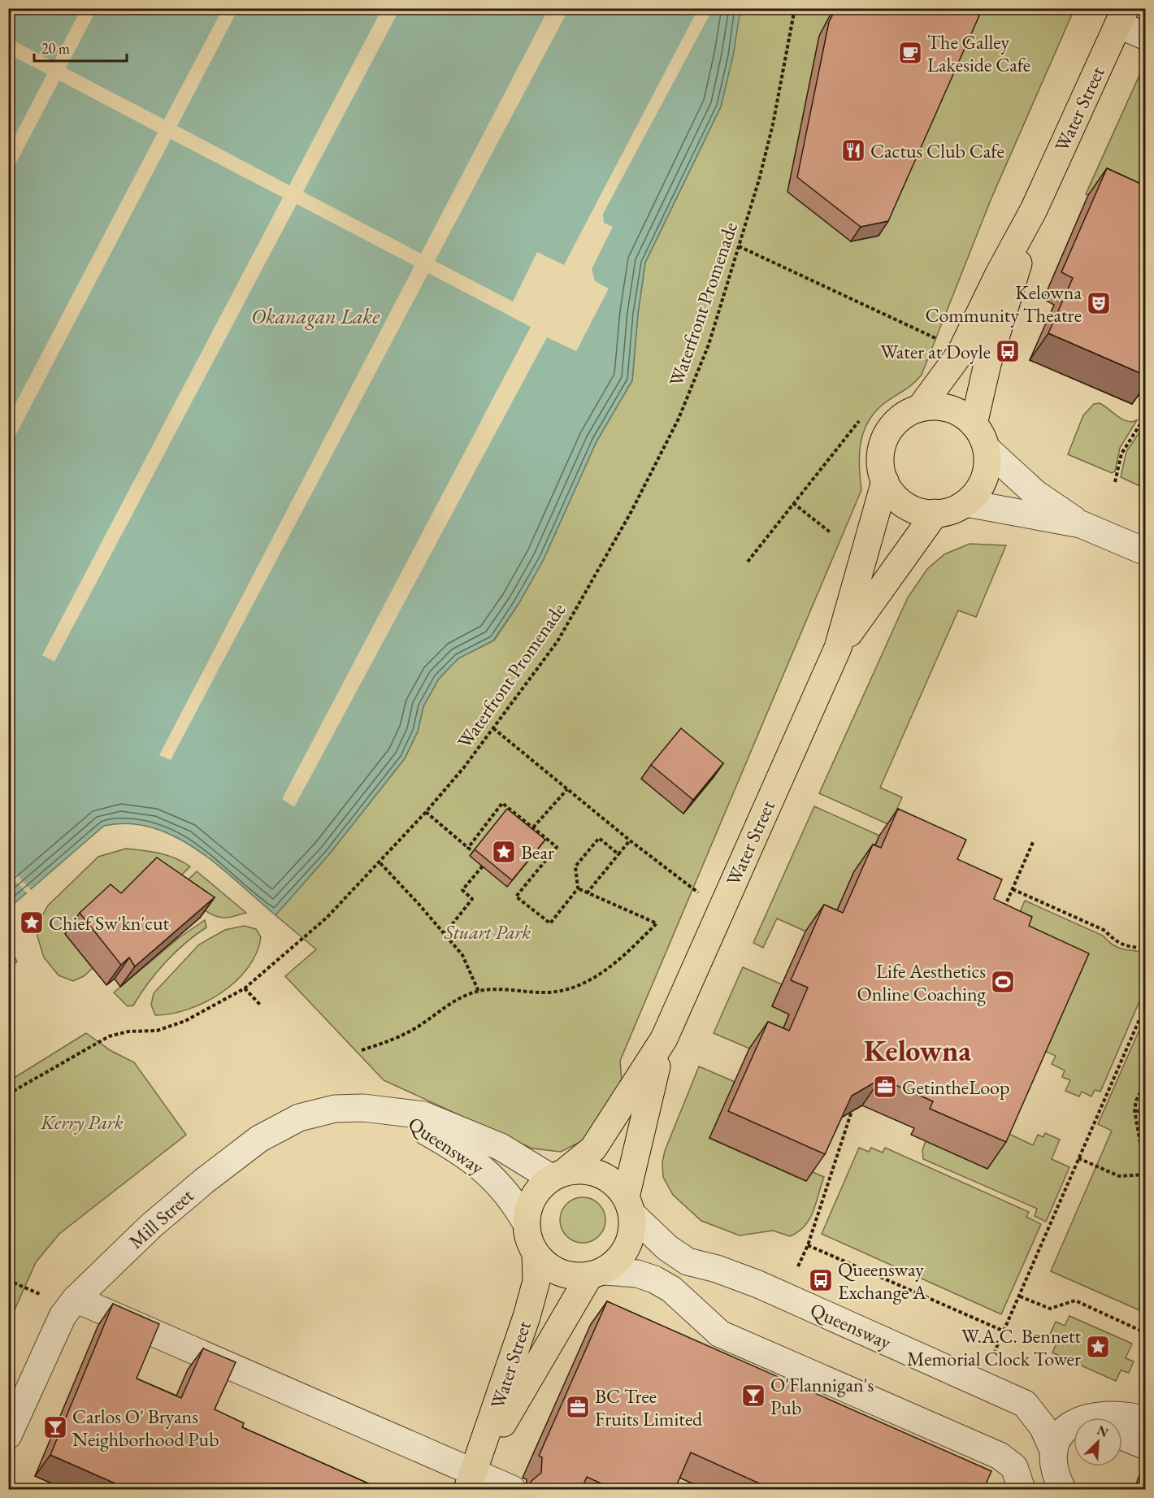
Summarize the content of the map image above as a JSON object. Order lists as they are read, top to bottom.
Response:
{
  "streets": {
    "main road": ["Water Street"],
    "street": ["Queensway", "Mill Street"],
    "path": ["Waterfront Promenade"]
  },
  "crossings": [
    ["Water Street", "Queensway"],
    ["Queensway", "Mill Street"]
  ],
  "districts": ["Kelowna"],
  "water": ["Okanagan Lake"],
  "parks": ["Stuart Park", "Kerry Park"],
  "places": {
    "cafe": ["The Galley Lakeside Cafe"],
    "restaurant": ["Cactus Club Cafe"],
    "theatre": ["Kelowna Community Theatre"],
    "bus stop": ["Water at Doyle", "Queensway Exchange A"],
    "place": ["Bear", "Chief Sw'kn'cut", "W.A.C. Bennett Memorial Clock Tower"],
    "sports": ["Life Aesthetics Online Coaching"],
    "office": ["GetintheLoop", "BC Tree Fruits Limited"],
    "bar": ["O'Flannigan's Pub", "Carlos O' Bryans Neighborhood Pub"]
  },
  "scale_bar": "20 m",
  "north": "top right"
}
